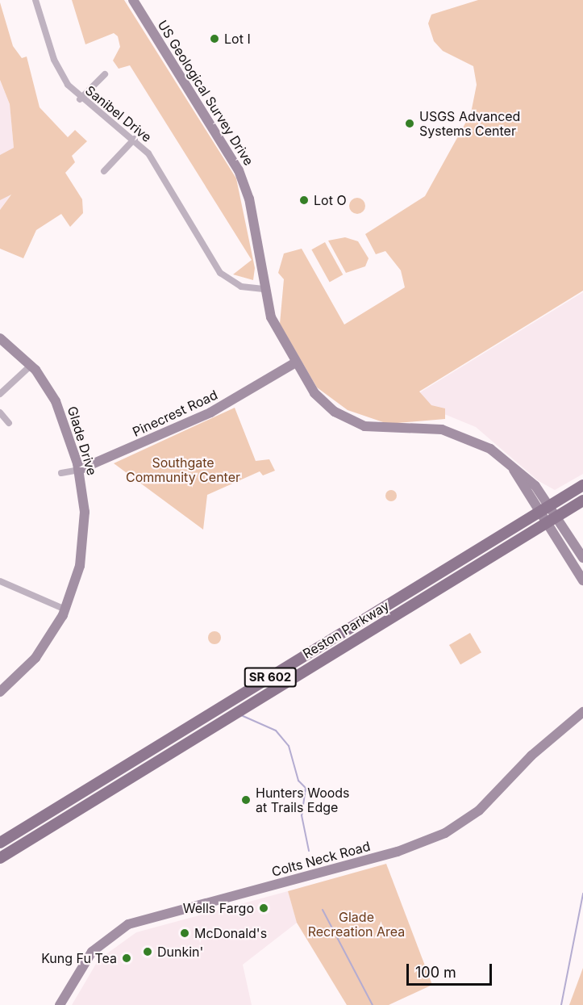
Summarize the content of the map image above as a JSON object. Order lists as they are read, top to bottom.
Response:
{
  "streets": {
    "main road": ["Reston Parkway", "SR 602"],
    "street": [
      "US Geological Survey Drive",
      "Sanibel Drive",
      "Pinecrest Road",
      "Glade Drive",
      "Colts Neck Road"
    ]
  },
  "crossings": [
    ["US Geological Survey Drive", "Sanibel Drive"],
    ["US Geological Survey Drive", "Pinecrest Road"],
    ["US Geological Survey Drive", "Reston Parkway"],
    ["Pinecrest Road", "Glade Drive"]
  ],
  "parks": ["Southgate Community Center", "Glade Recreation Area"],
  "places": [
    "Lot I",
    "USGS Advanced Systems Center",
    "Lot O",
    "Hunters Woods at Trails Edge",
    "Wells Fargo",
    "McDonald's",
    "Dunkin'",
    "Kung Fu Tea"
  ],
  "scale_bar": "100 m"
}
